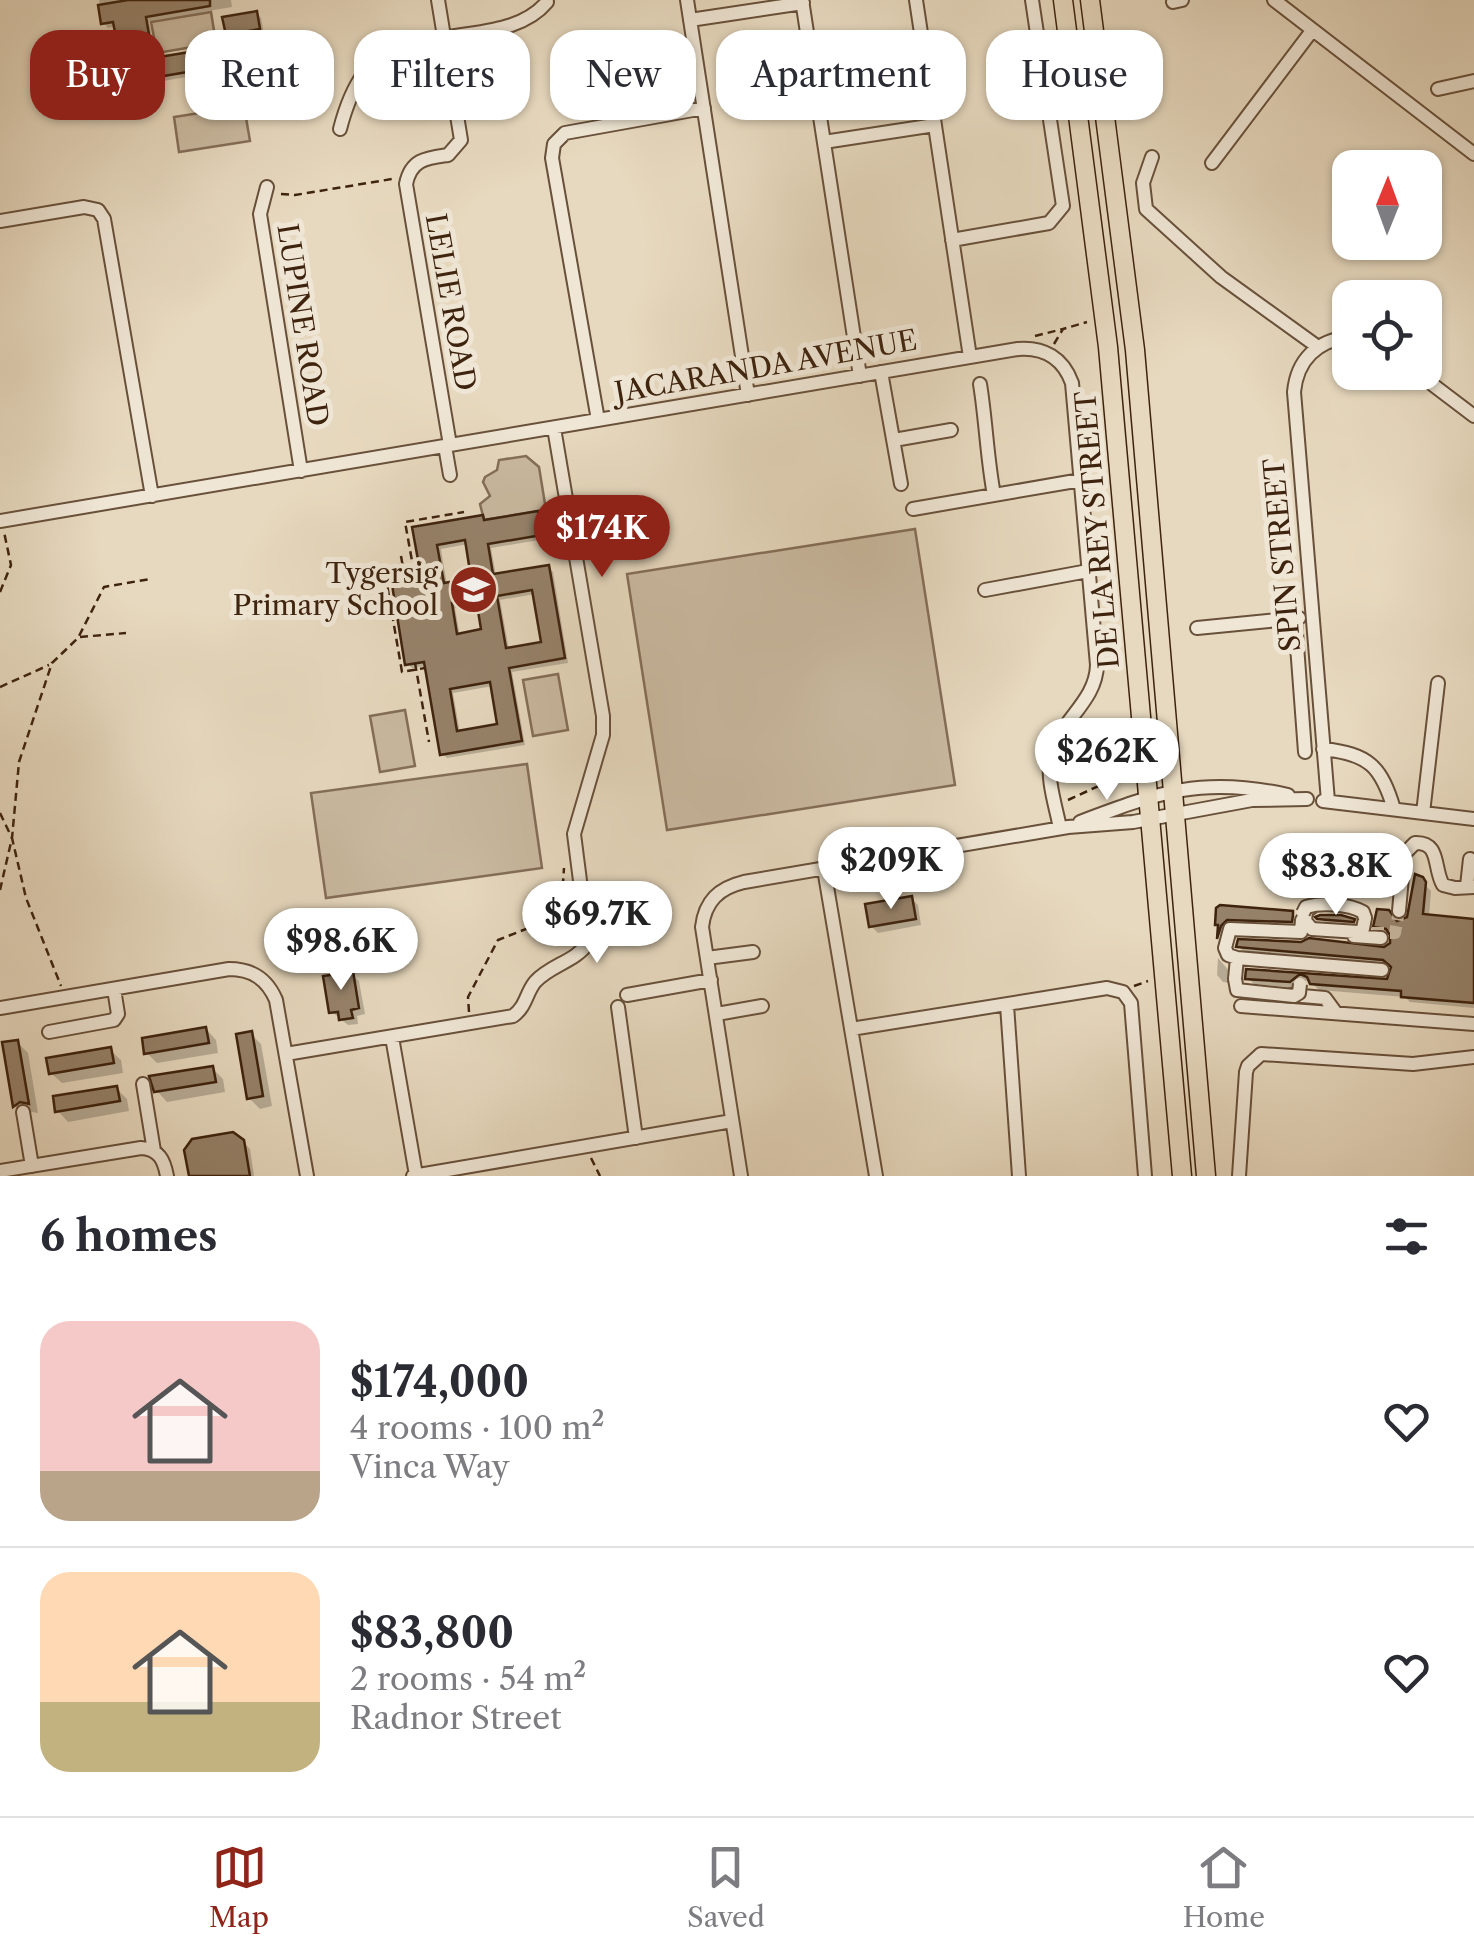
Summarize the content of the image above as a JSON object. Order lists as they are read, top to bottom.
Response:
{
  "streets": {
    "main road": ["DE LA REY STREET"],
    "street": [
      "LELIE ROAD",
      "LUPINE ROAD",
      "JACARANDA AVENUE",
      "SPIN STREET"
    ]
  },
  "crossings": [
    ["LELIE ROAD", "JACARANDA AVENUE"],
    ["LUPINE ROAD", "JACARANDA AVENUE"]
  ],
  "places": {
    "school or university": ["Tygersig Primary School"]
  },
  "north": "top",
  "page": {
    "chip": [
      "Buy",
      "Rent",
      "Filters",
      "New",
      "Apartment",
      "House"
    ],
    "price": [
      "$174K",
      "$262K",
      "$209K",
      "$83.8K",
      "$69.7K",
      "$98.6K"
    ],
    "heading": "6 homes",
    "list": [
      {
        "name": "$174,000",
        "note": "4 rooms · 100 m² · Vinca Way"
      },
      {
        "name": "$83,800",
        "note": "2 rooms · 54 m² · Radnor Street"
      }
    ],
    "tabs": ["Map", "Saved", "Home"]
  }
}
